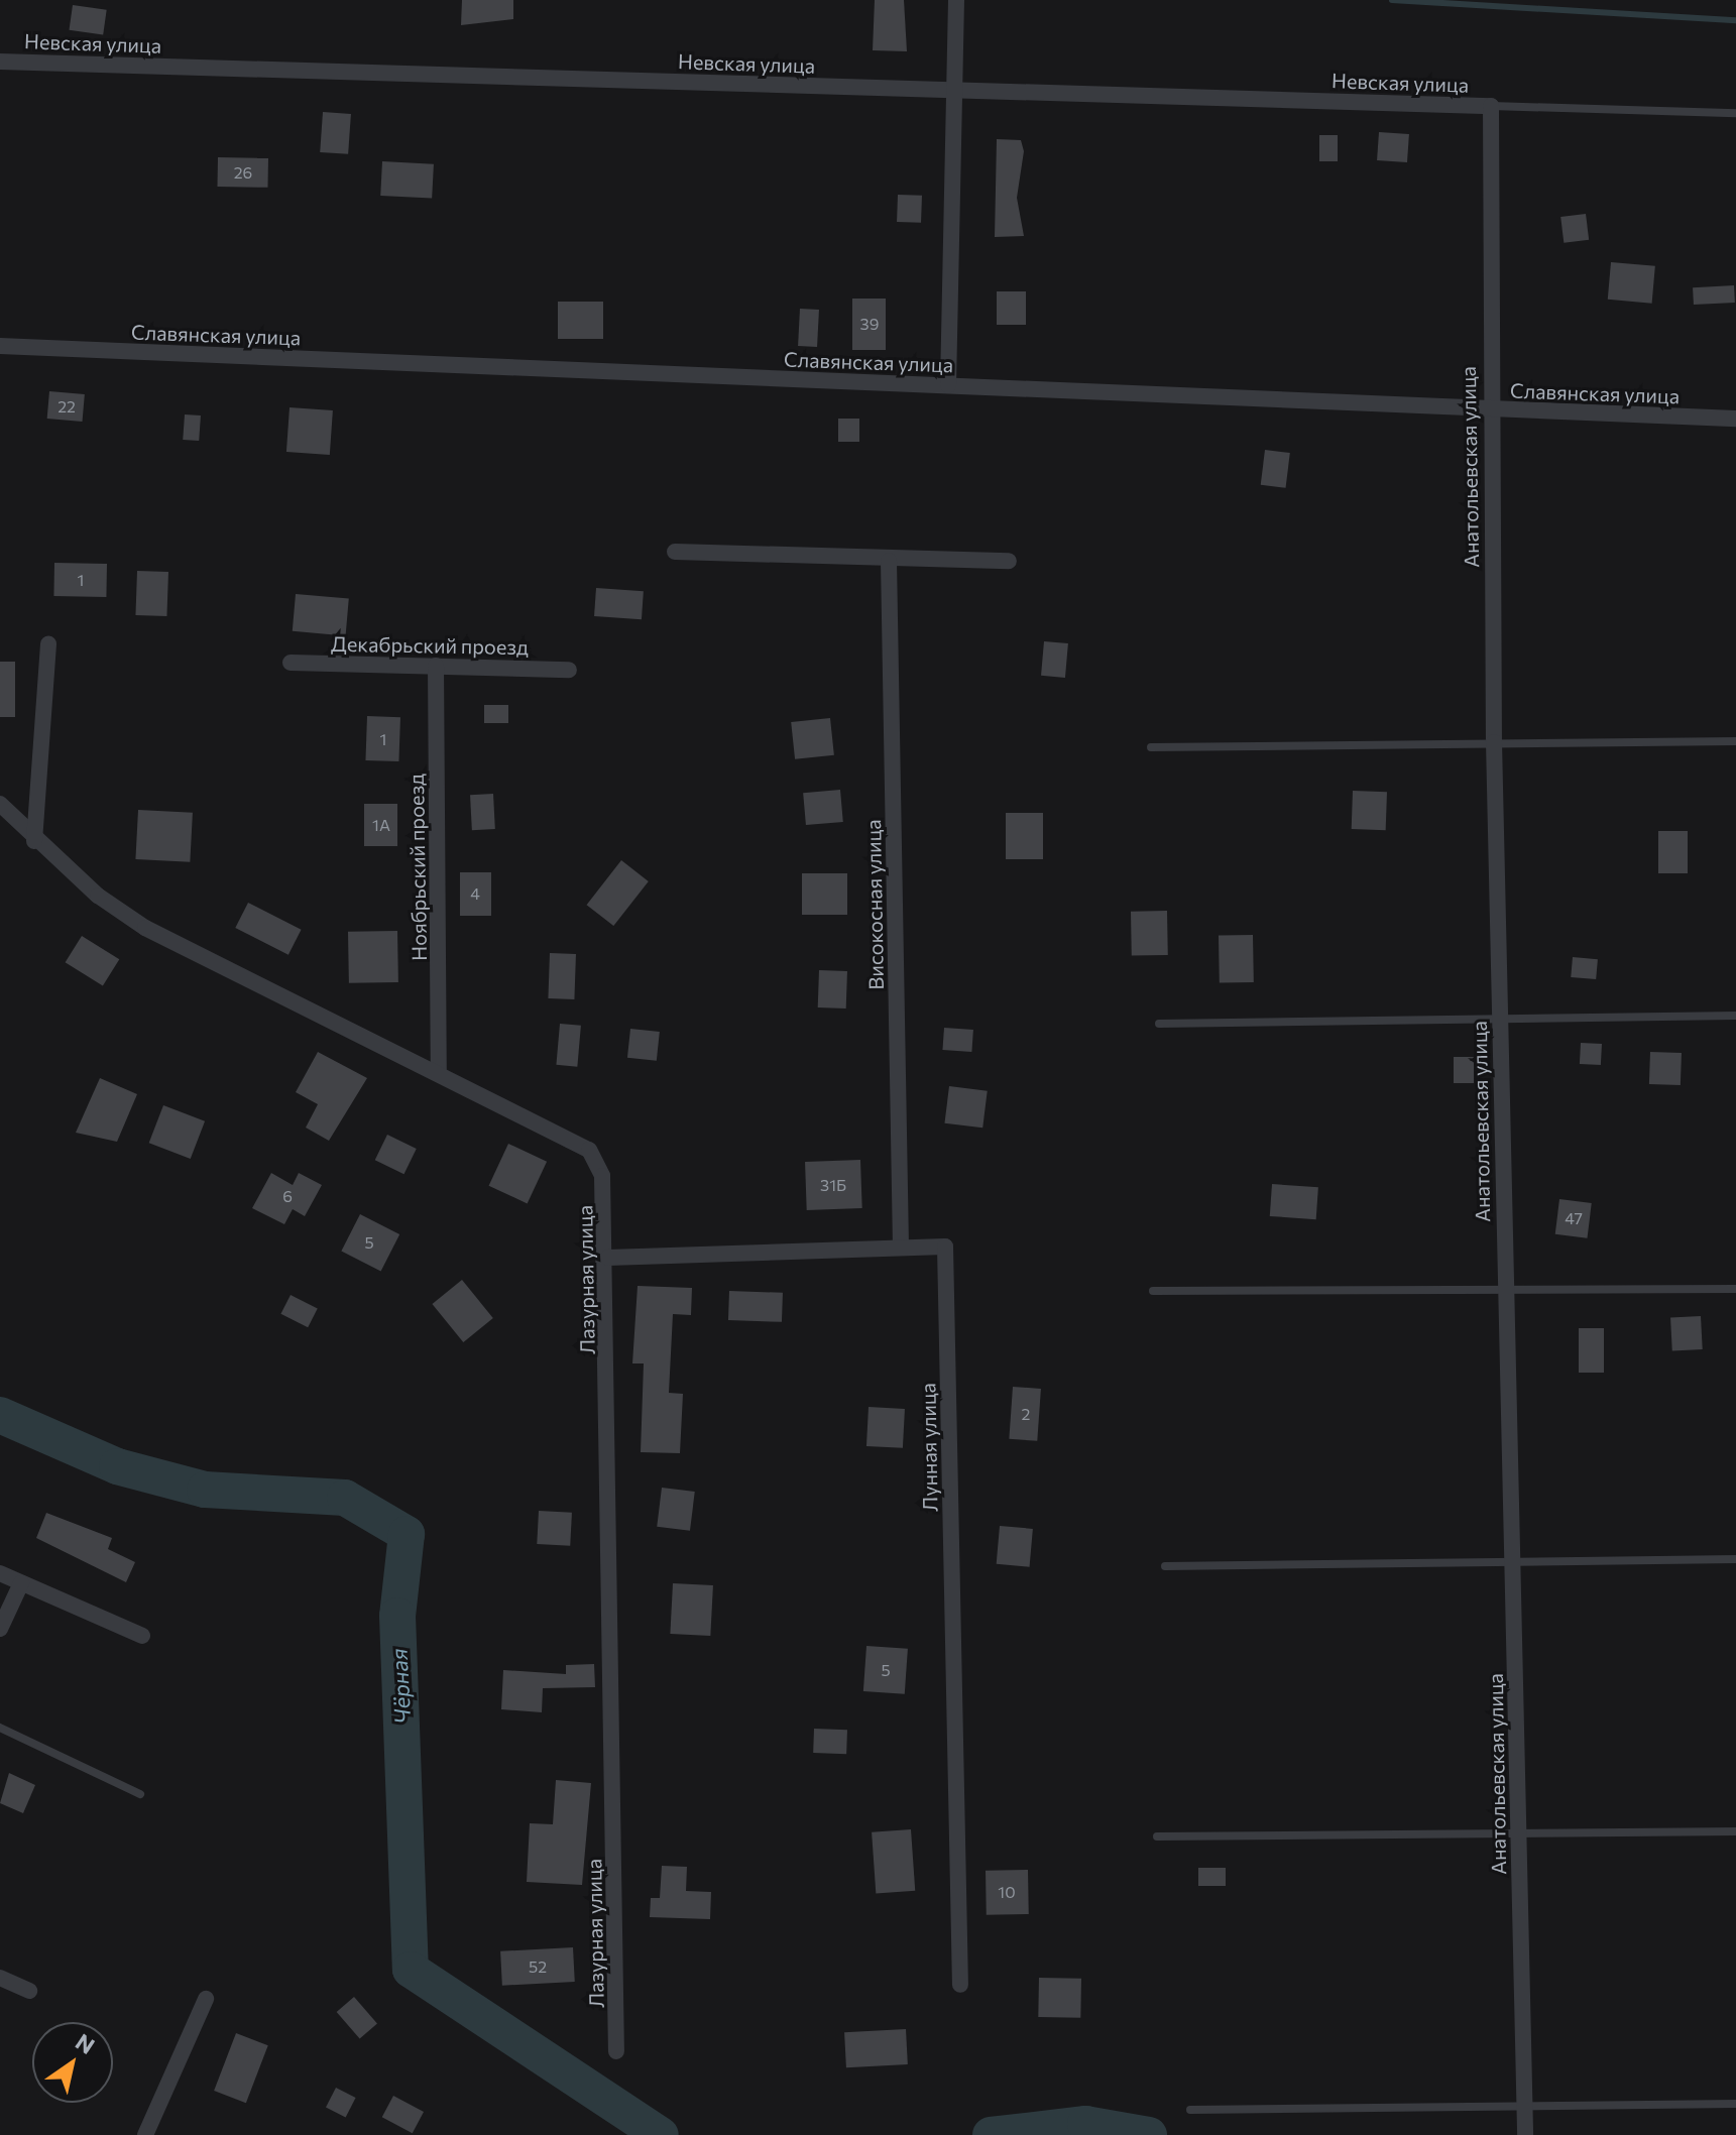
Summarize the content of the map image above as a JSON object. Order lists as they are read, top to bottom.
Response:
{
  "streets": {
    "street": [
      "Невская улица",
      "Славянская улица",
      "Анатольевская улица",
      "Декабрьский проезд",
      "Ноябрьский проезд",
      "Високосная улица",
      "Лазурная улица",
      "Лунная улица"
    ]
  },
  "crossings": [
    ["Невская улица", "Анатольевская улица"],
    ["Славянская улица", "Анатольевская улица"],
    ["Декабрьский проезд", "Ноябрьский проезд"],
    ["Ноябрьский проезд", "Лазурная улица"],
    ["Високосная улица", "Лунная улица"],
    ["Лазурная улица", "Лунная улица"]
  ],
  "water": ["Чёрная"],
  "house_numbers": [
    "26",
    "39",
    "22",
    "1",
    "1",
    "1А",
    "4",
    "31Б",
    "6",
    "47",
    "5",
    "2",
    "5",
    "10",
    "52"
  ],
  "north": "top right"
}
